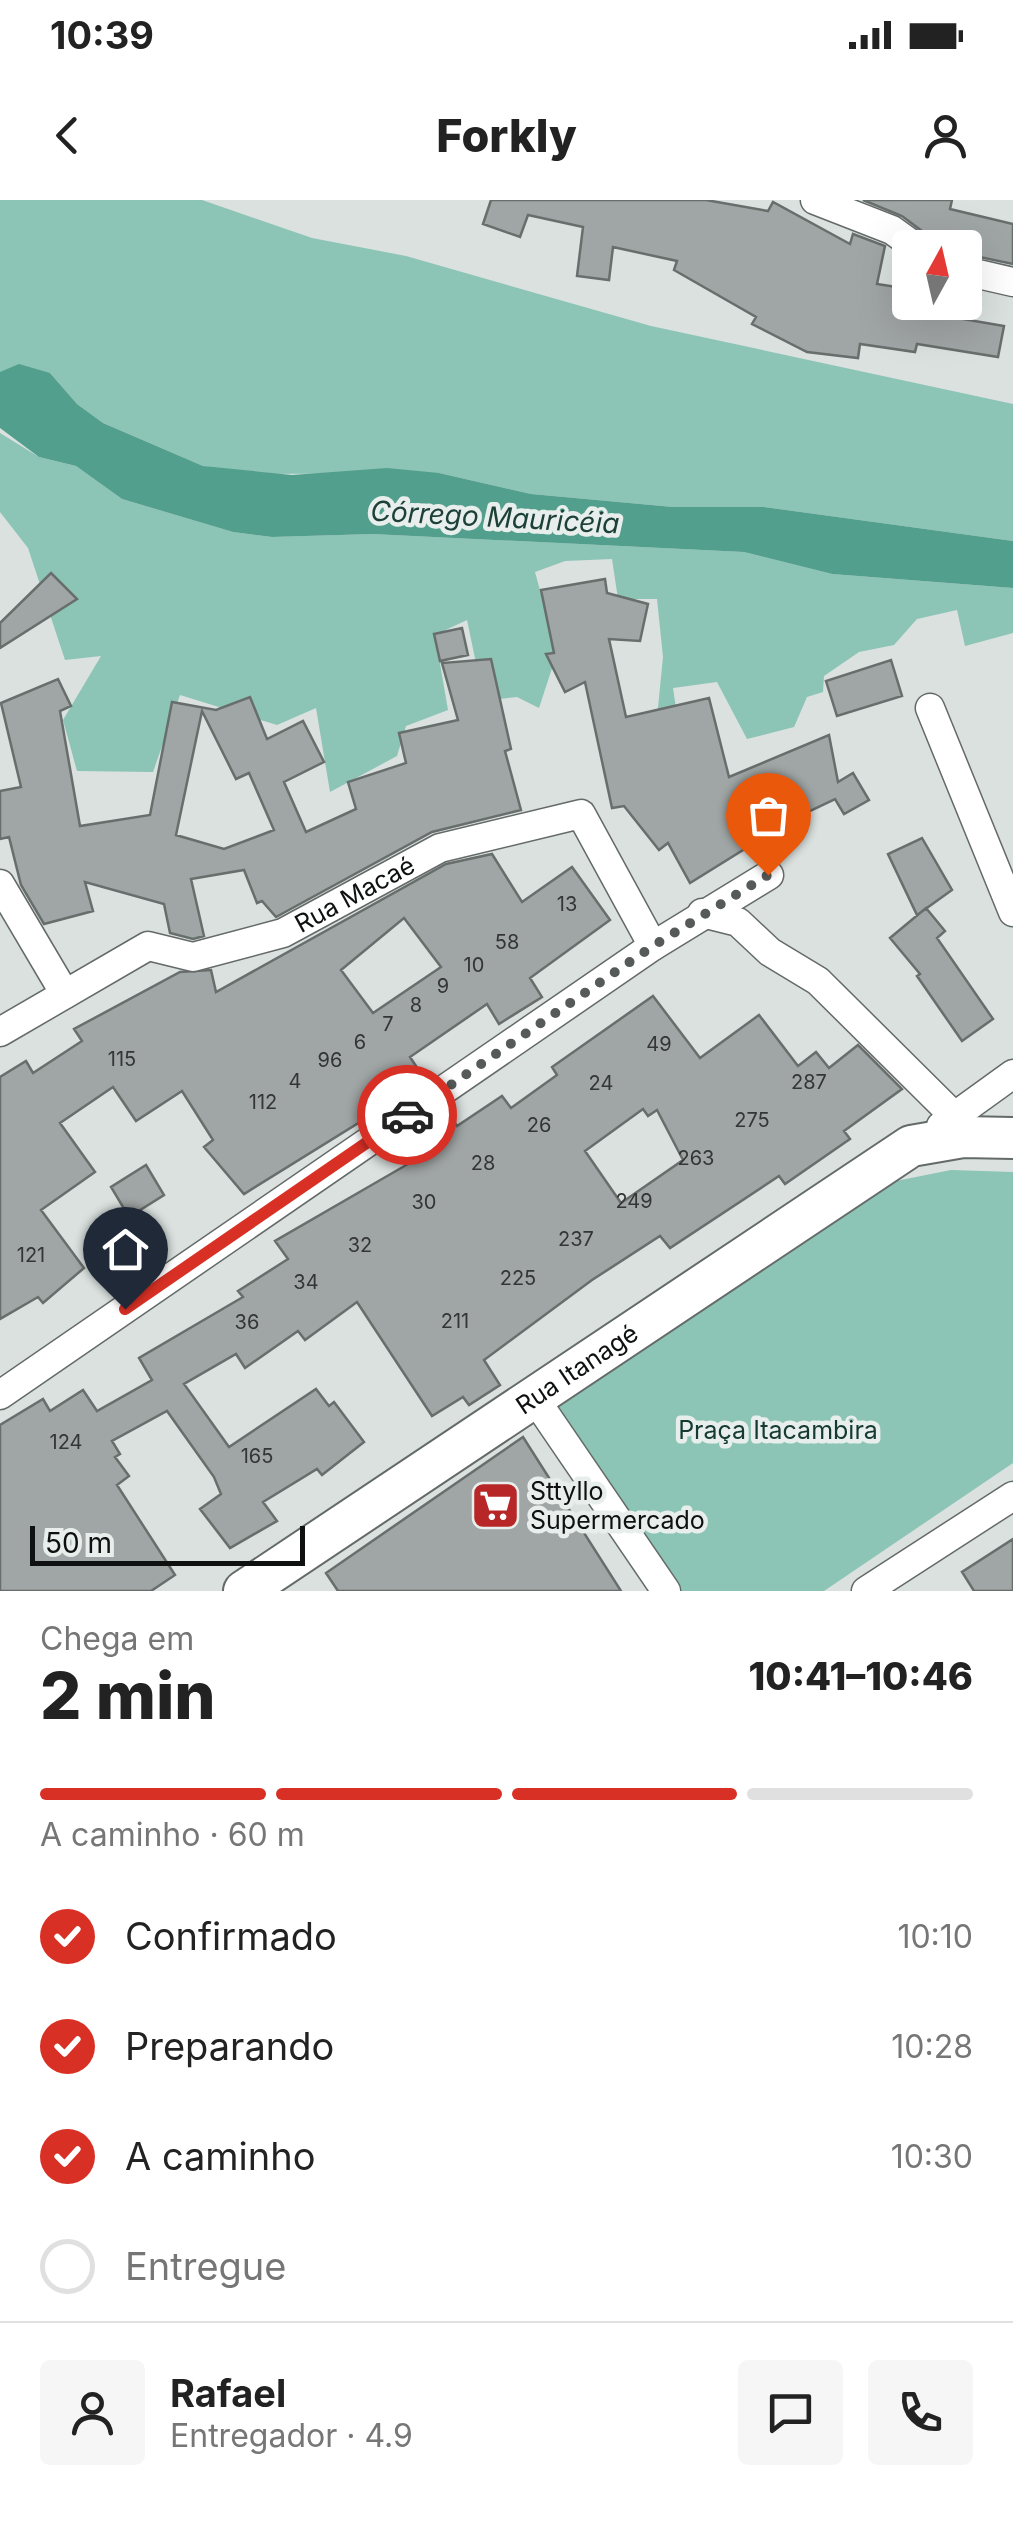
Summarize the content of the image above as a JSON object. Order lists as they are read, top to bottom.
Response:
{
  "streets": {
    "main road": ["Rua Itanagé"],
    "street": ["Rua Macaé"]
  },
  "water": ["Córrego Mauricéia"],
  "parks": ["Praça Itacambira"],
  "places": {
    "supermarket": ["Sttyllo Supermercado"]
  },
  "house_numbers": [
    "13",
    "58",
    "10",
    "9",
    "8",
    "7",
    "6",
    "49",
    "115",
    "96",
    "4",
    "287",
    "24",
    "112",
    "275",
    "26",
    "263",
    "28",
    "249",
    "30",
    "237",
    "32",
    "121",
    "225",
    "34",
    "211",
    "36",
    "124",
    "165"
  ],
  "scale_bar": "50 m",
  "north": "top",
  "page": {
    "status": "10:39",
    "header": "Forkly",
    "scale": "50 m",
    "heading": ["2 min", "Chega em", "10:41–10:46"],
    "panel": ["Rafael", "Entregador · 4.9"],
    "bar": "A caminho · 60 m",
    "list": [
      ["Confirmado", "10:10"],
      ["Preparando", "10:28"],
      ["A caminho", "10:30"],
      "Entregue"
    ]
  }
}
